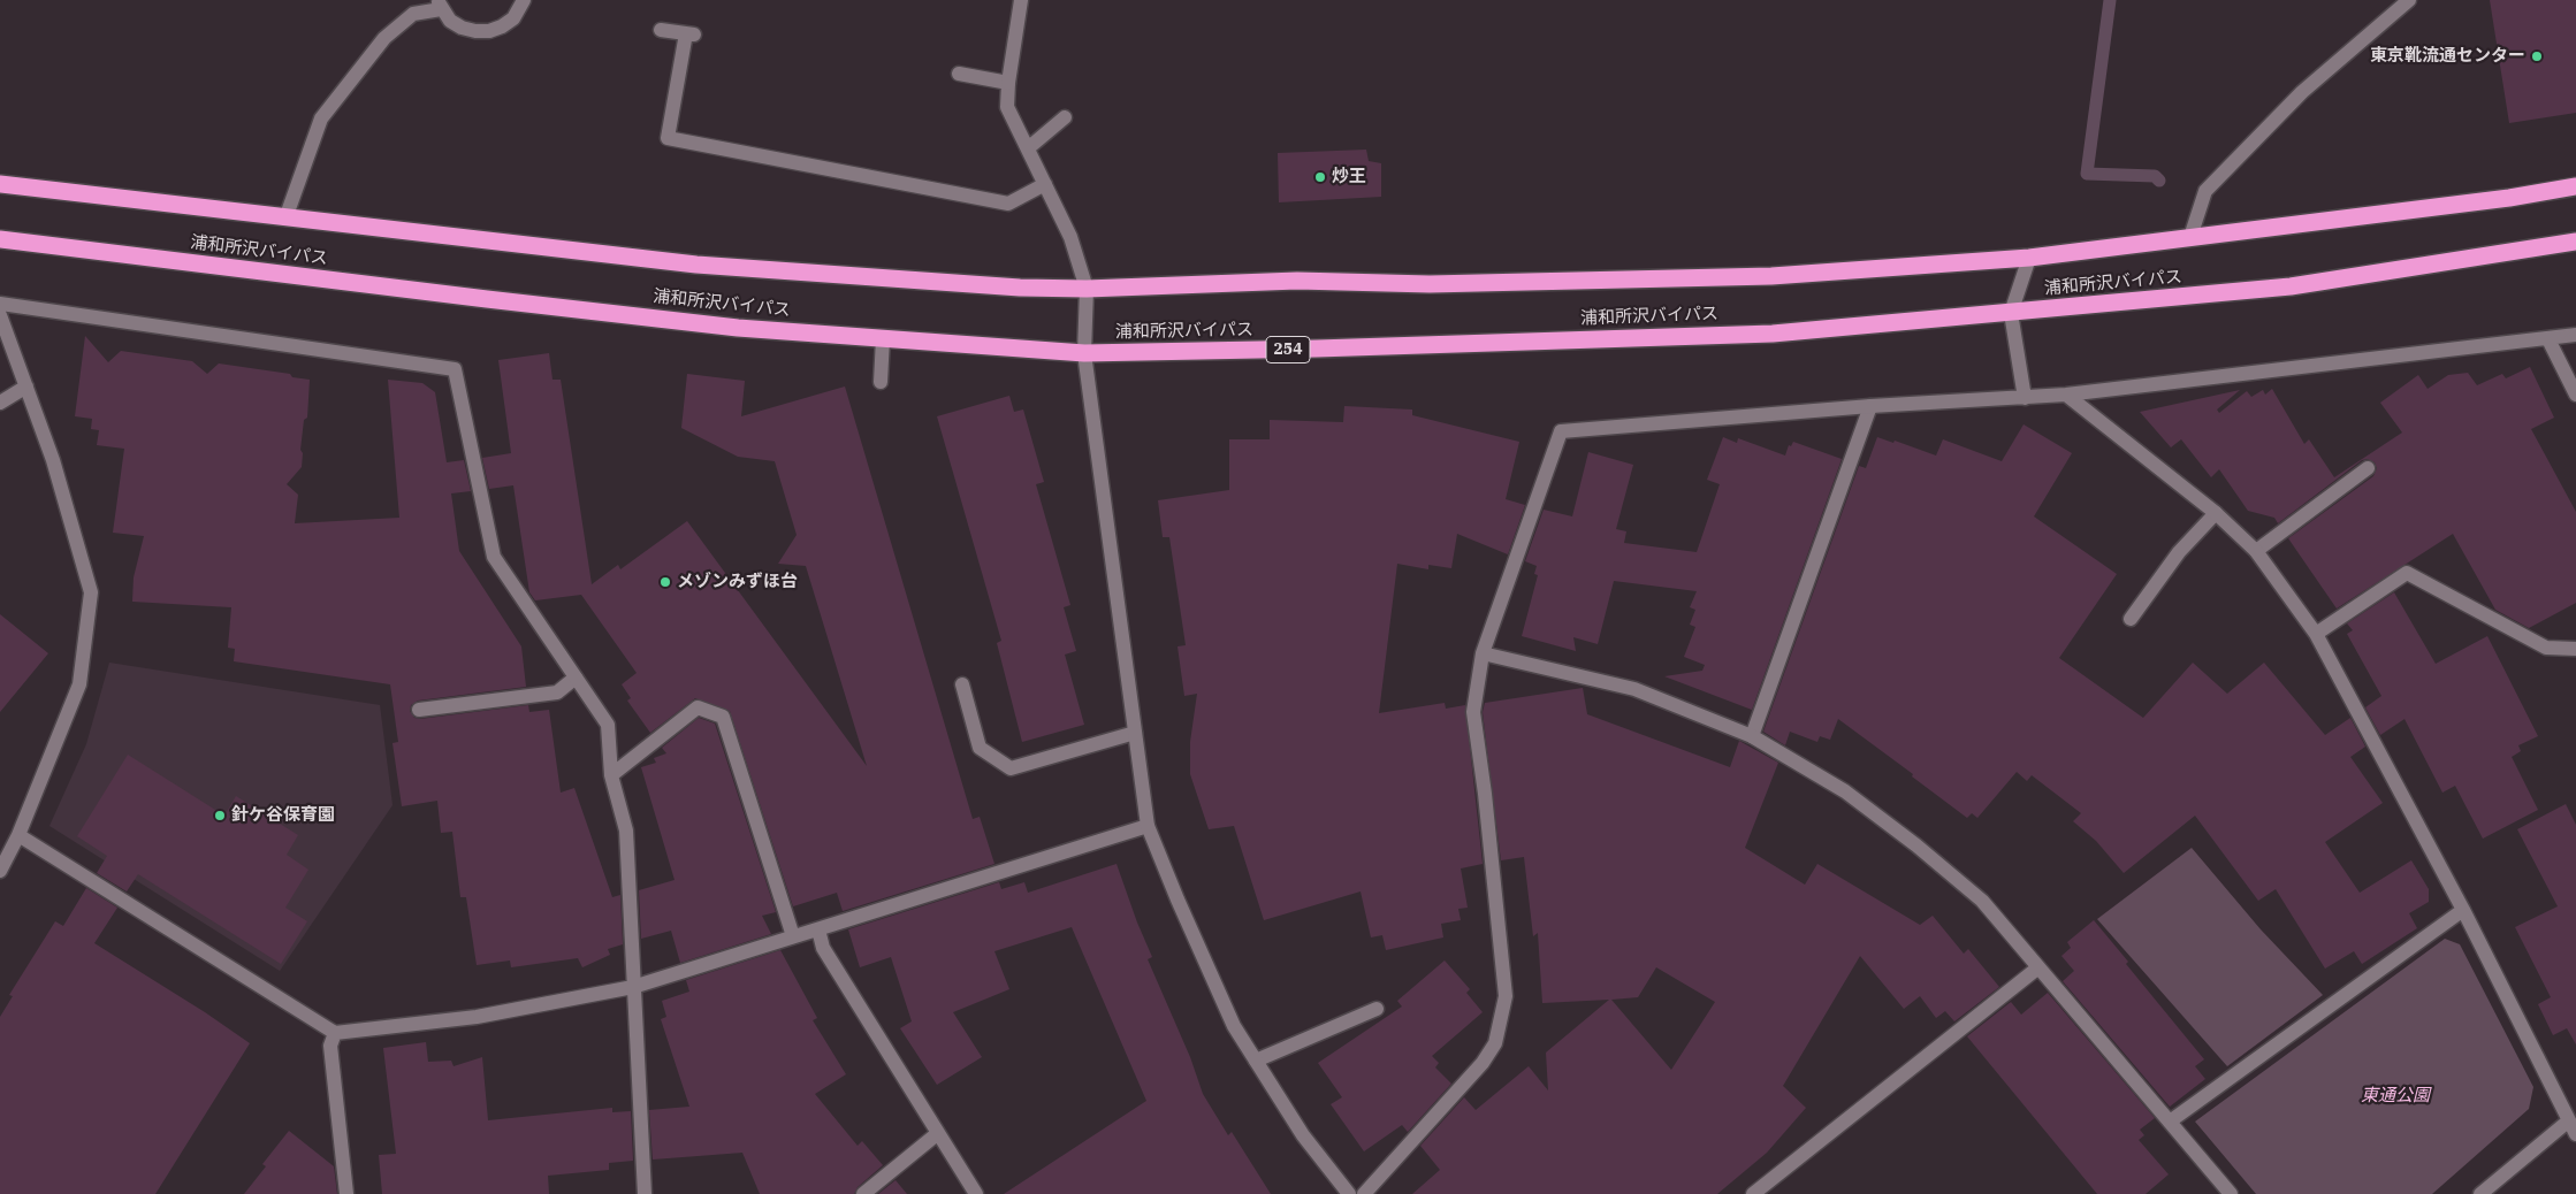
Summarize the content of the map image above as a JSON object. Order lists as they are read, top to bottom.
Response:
{
  "streets": {
    "highway": ["浦和所沢バイパス", "254"]
  },
  "parks": ["東通公園"],
  "places": [
    "東京靴流通センター",
    "炒王",
    "メゾンみずほ台",
    "針ケ谷保育園"
  ]
}
